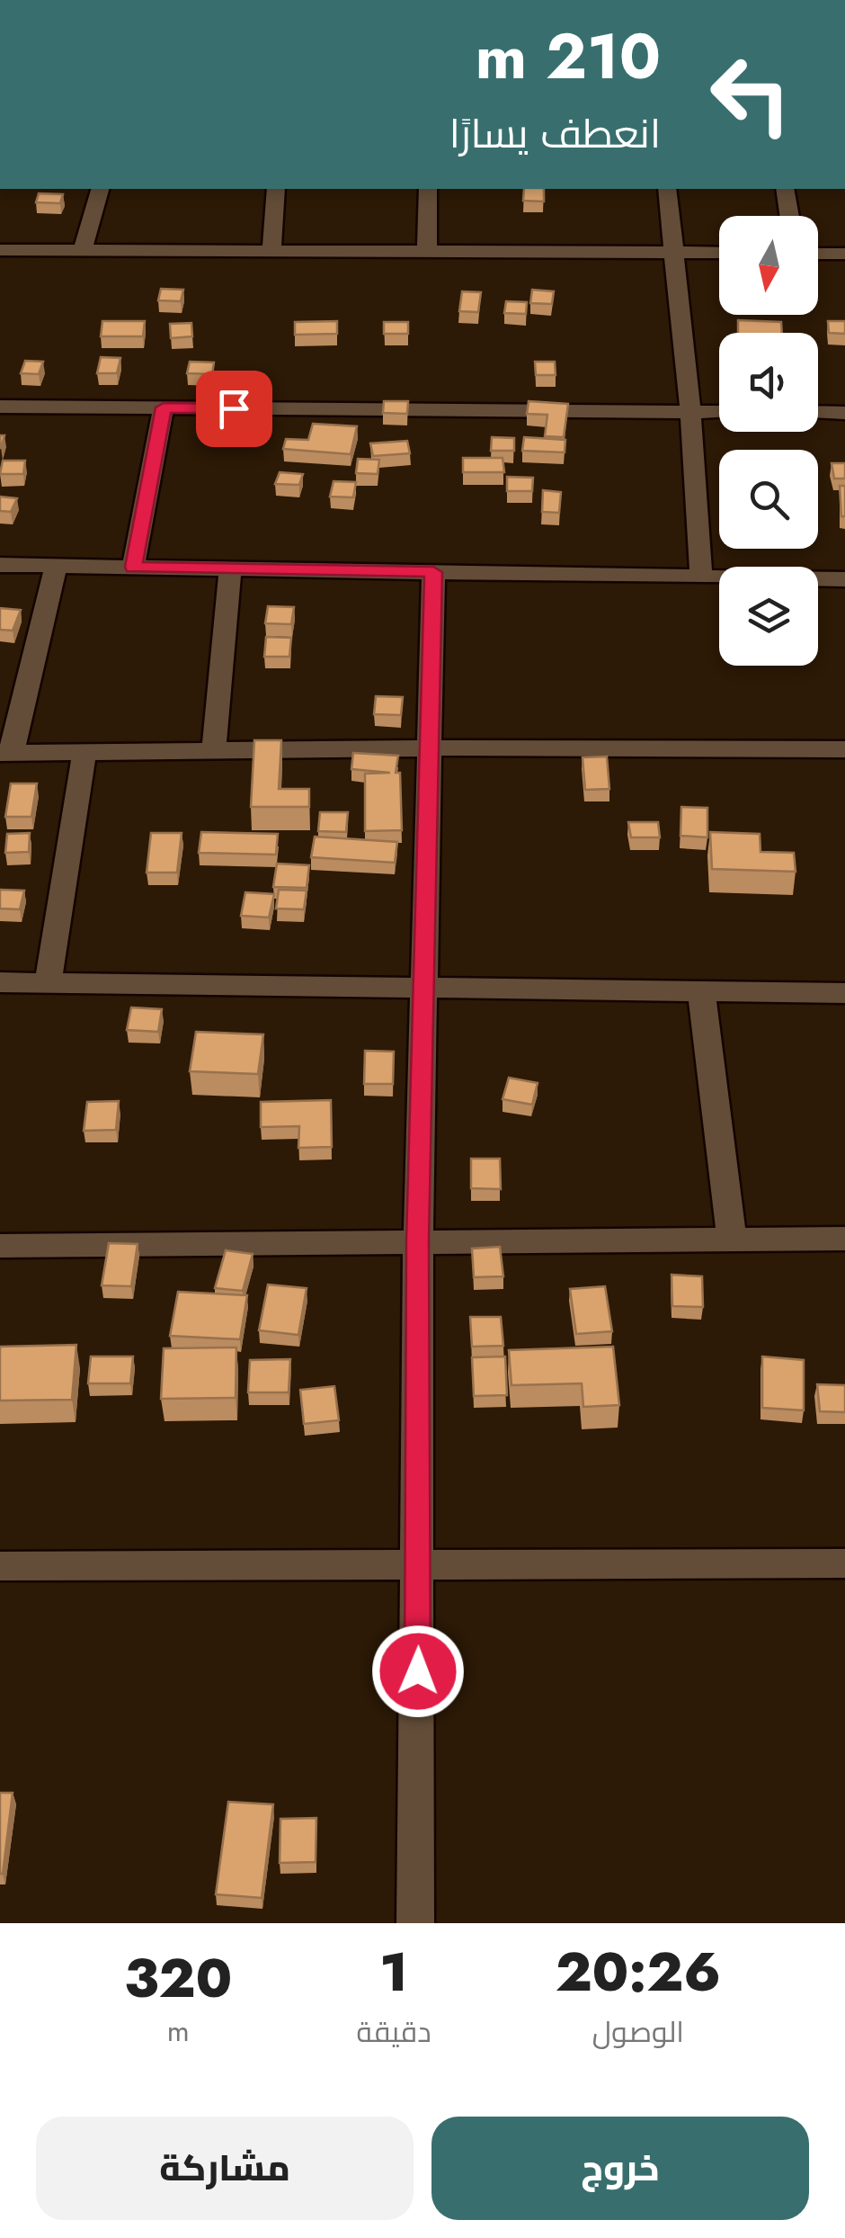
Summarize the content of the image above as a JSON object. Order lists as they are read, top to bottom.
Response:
{
  "north": "bottom",
  "page": {
    "turn": ["210 m", "انعطف يسارًا"],
    "eta": [
      "20:26",
      "الوصول",
      "1",
      "دقيقة",
      "320",
      "m"
    ],
    "buttons": ["خروج", "مشاركة"]
  }
}
